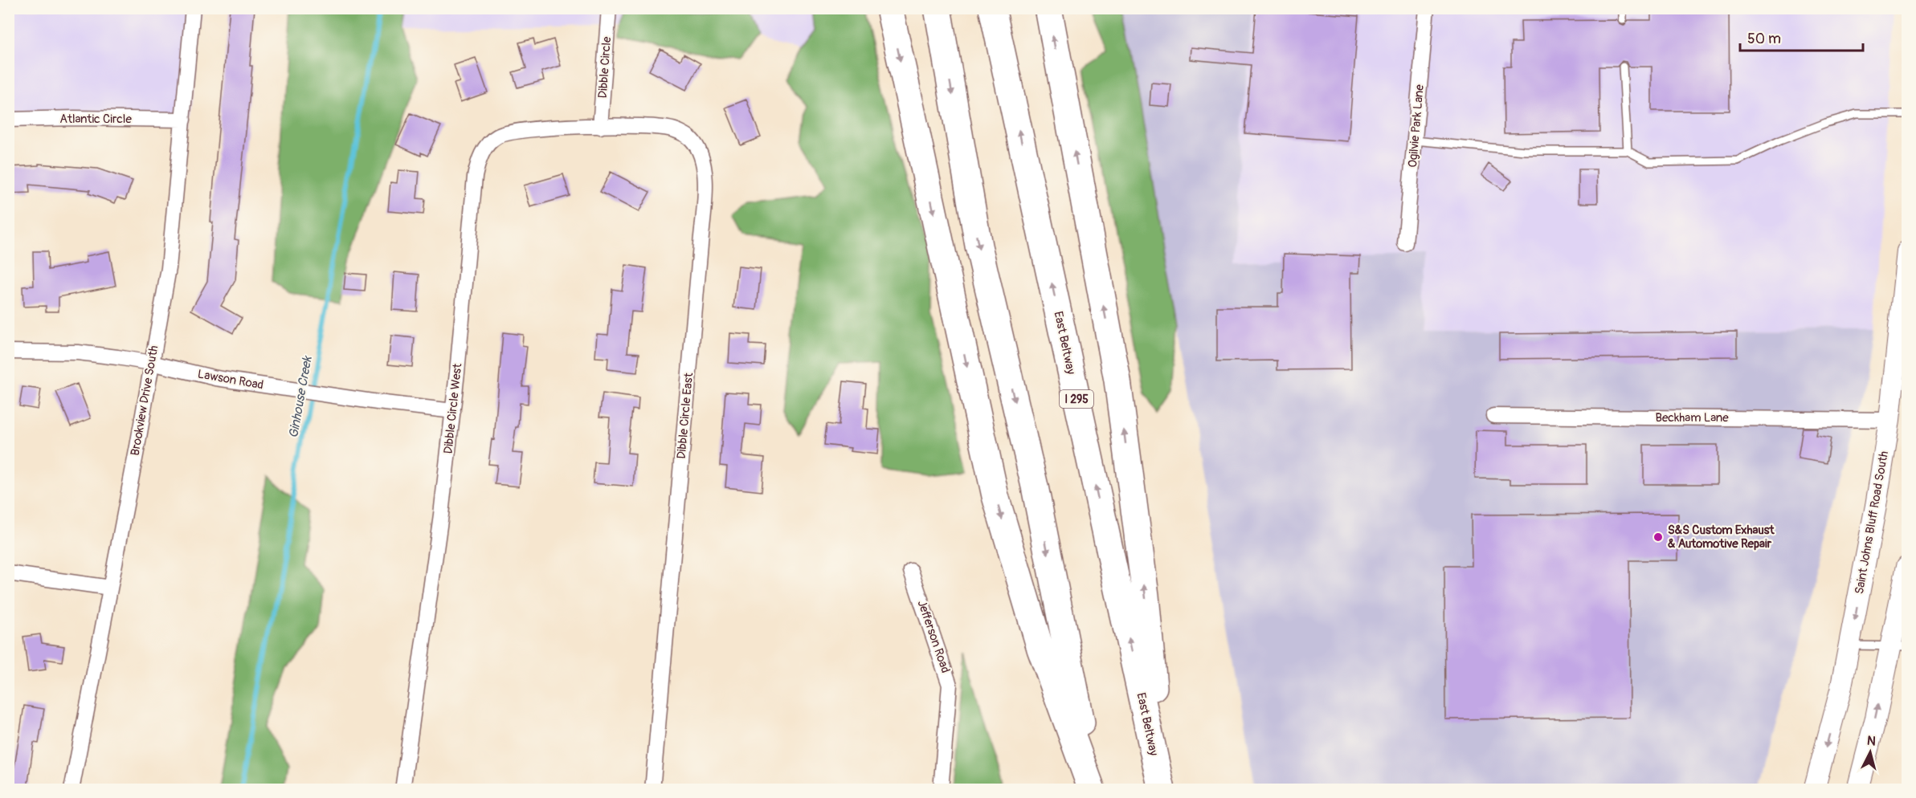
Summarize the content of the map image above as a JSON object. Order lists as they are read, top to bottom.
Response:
{
  "streets": {
    "highway": ["East Beltway", "I 295"],
    "main road": ["Saint Johns Bluff Road South"],
    "street": [
      "Dibble Circle",
      "Atlantic Circle",
      "Ogilvie Park Lane",
      "Lawson Road",
      "Brookview Drive South",
      "Dibble Circle West",
      "Dibble Circle East",
      "Beckham Lane",
      "Jefferson Road"
    ]
  },
  "crossings": [
    ["Dibble Circle", "Dibble Circle West"],
    ["Dibble Circle", "Dibble Circle East"],
    ["Atlantic Circle", "Brookview Drive South"],
    ["Lawson Road", "Brookview Drive South"],
    ["Lawson Road", "Dibble Circle West"],
    ["Dibble Circle West", "Dibble Circle East"],
    ["Beckham Lane", "Saint Johns Bluff Road South"]
  ],
  "water": ["Ginhouse Creek"],
  "places": ["S&S Custom Exhaust & Automotive Repair"],
  "scale_bar": "50 m",
  "north": "top"
}
